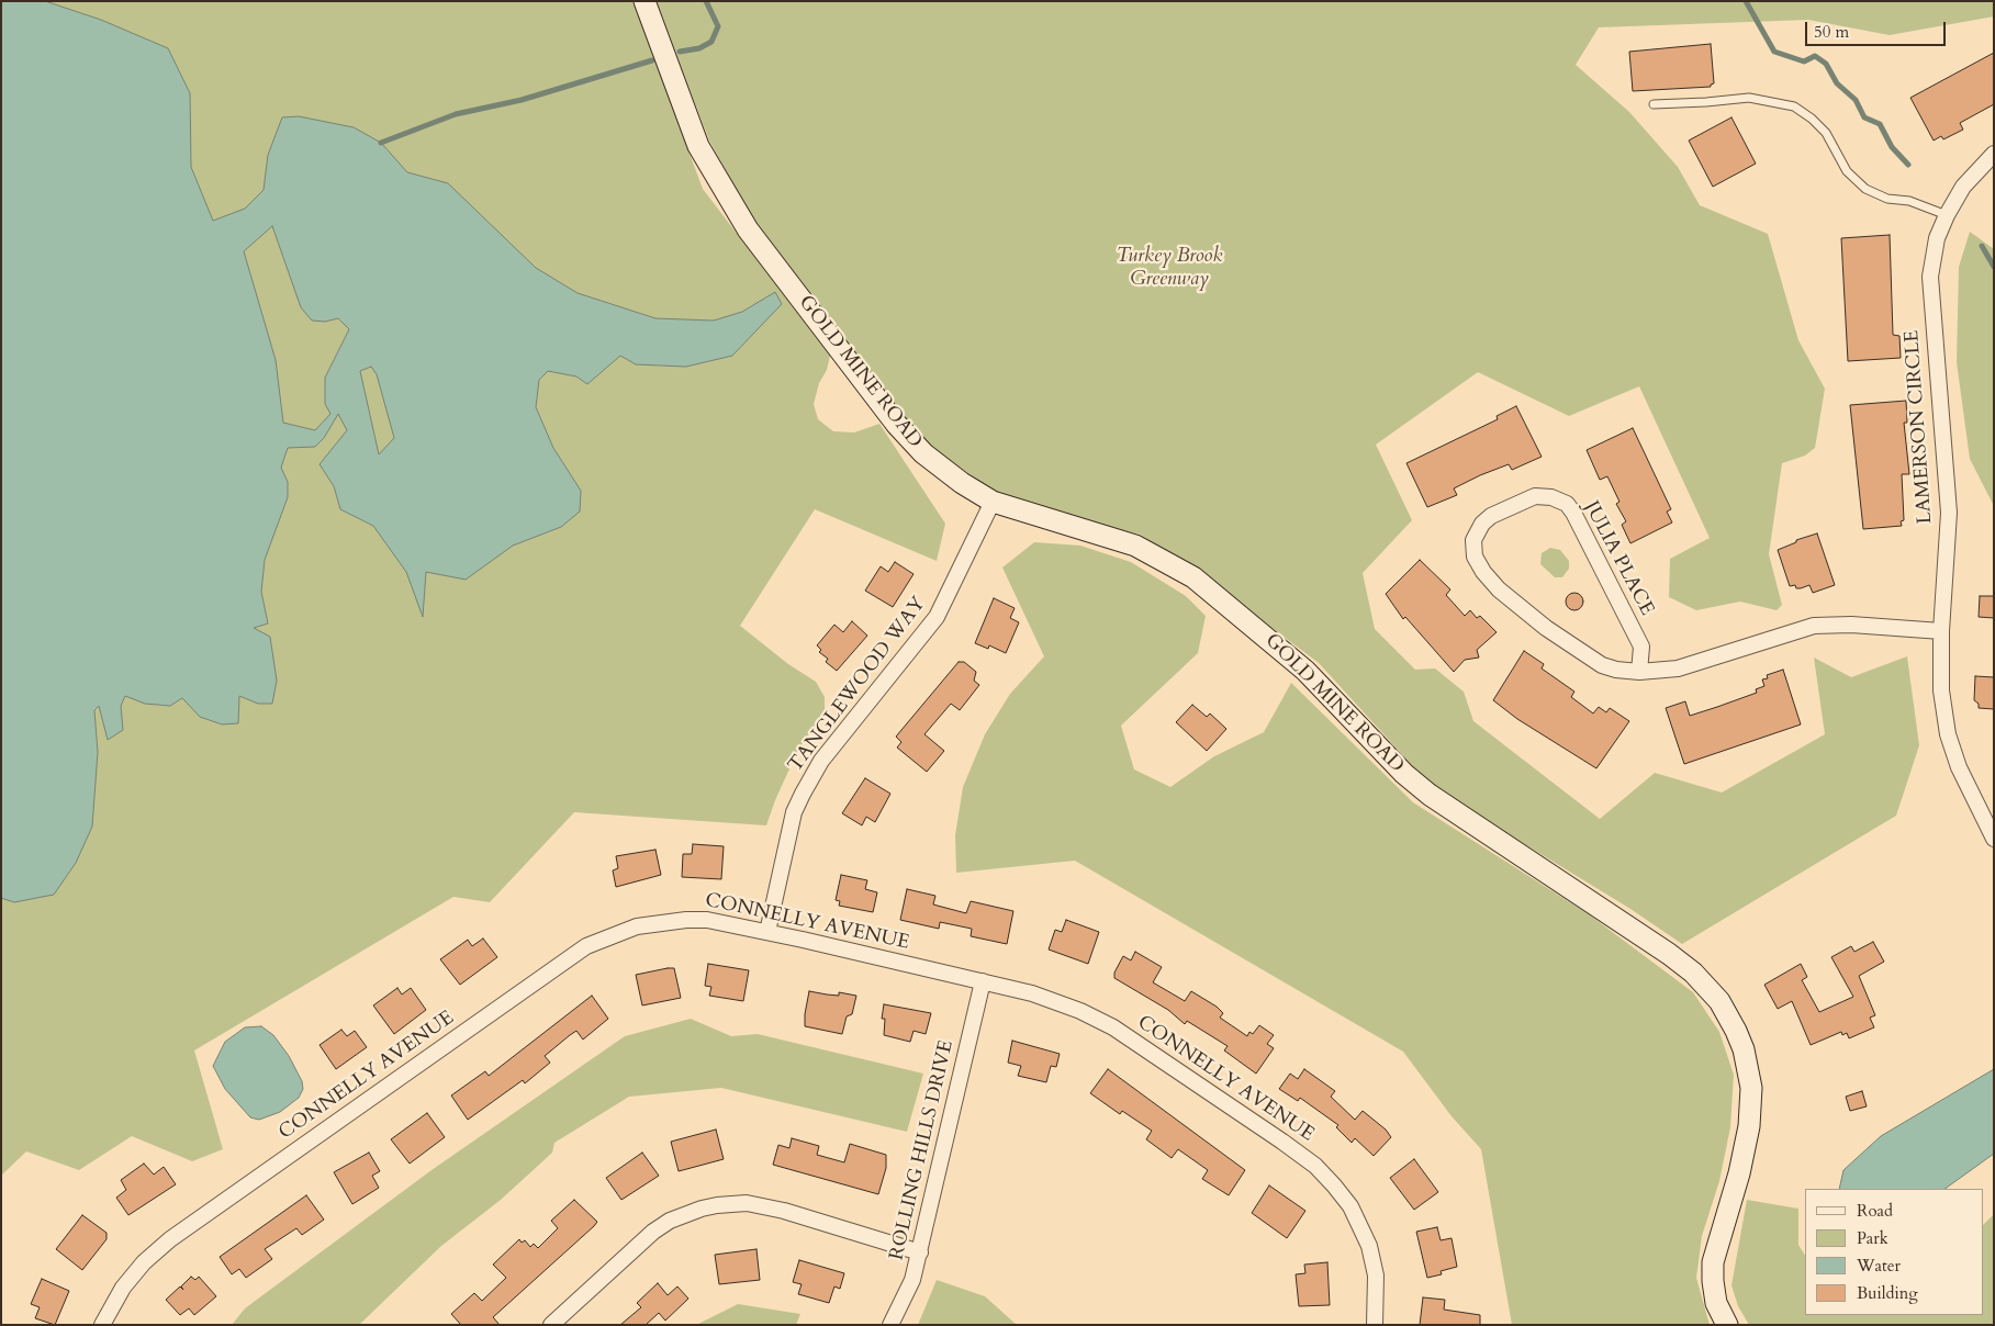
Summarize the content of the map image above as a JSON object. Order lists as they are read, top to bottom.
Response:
{
  "streets": {
    "street": [
      "GOLD MINE ROAD",
      "LAMERSON CIRCLE",
      "JULIA PLACE",
      "TANGLEWOOD WAY",
      "CONNELLY AVENUE",
      "ROLLING HILLS DRIVE"
    ]
  },
  "crossings": [
    ["GOLD MINE ROAD", "TANGLEWOOD WAY"],
    ["LAMERSON CIRCLE", "JULIA PLACE"],
    ["TANGLEWOOD WAY", "CONNELLY AVENUE"],
    ["CONNELLY AVENUE", "ROLLING HILLS DRIVE"]
  ],
  "parks": ["Turkey Brook Greenway"],
  "legend": [
    "Road",
    "Park",
    "Water",
    "Building"
  ],
  "scale_bar": "50 m"
}
